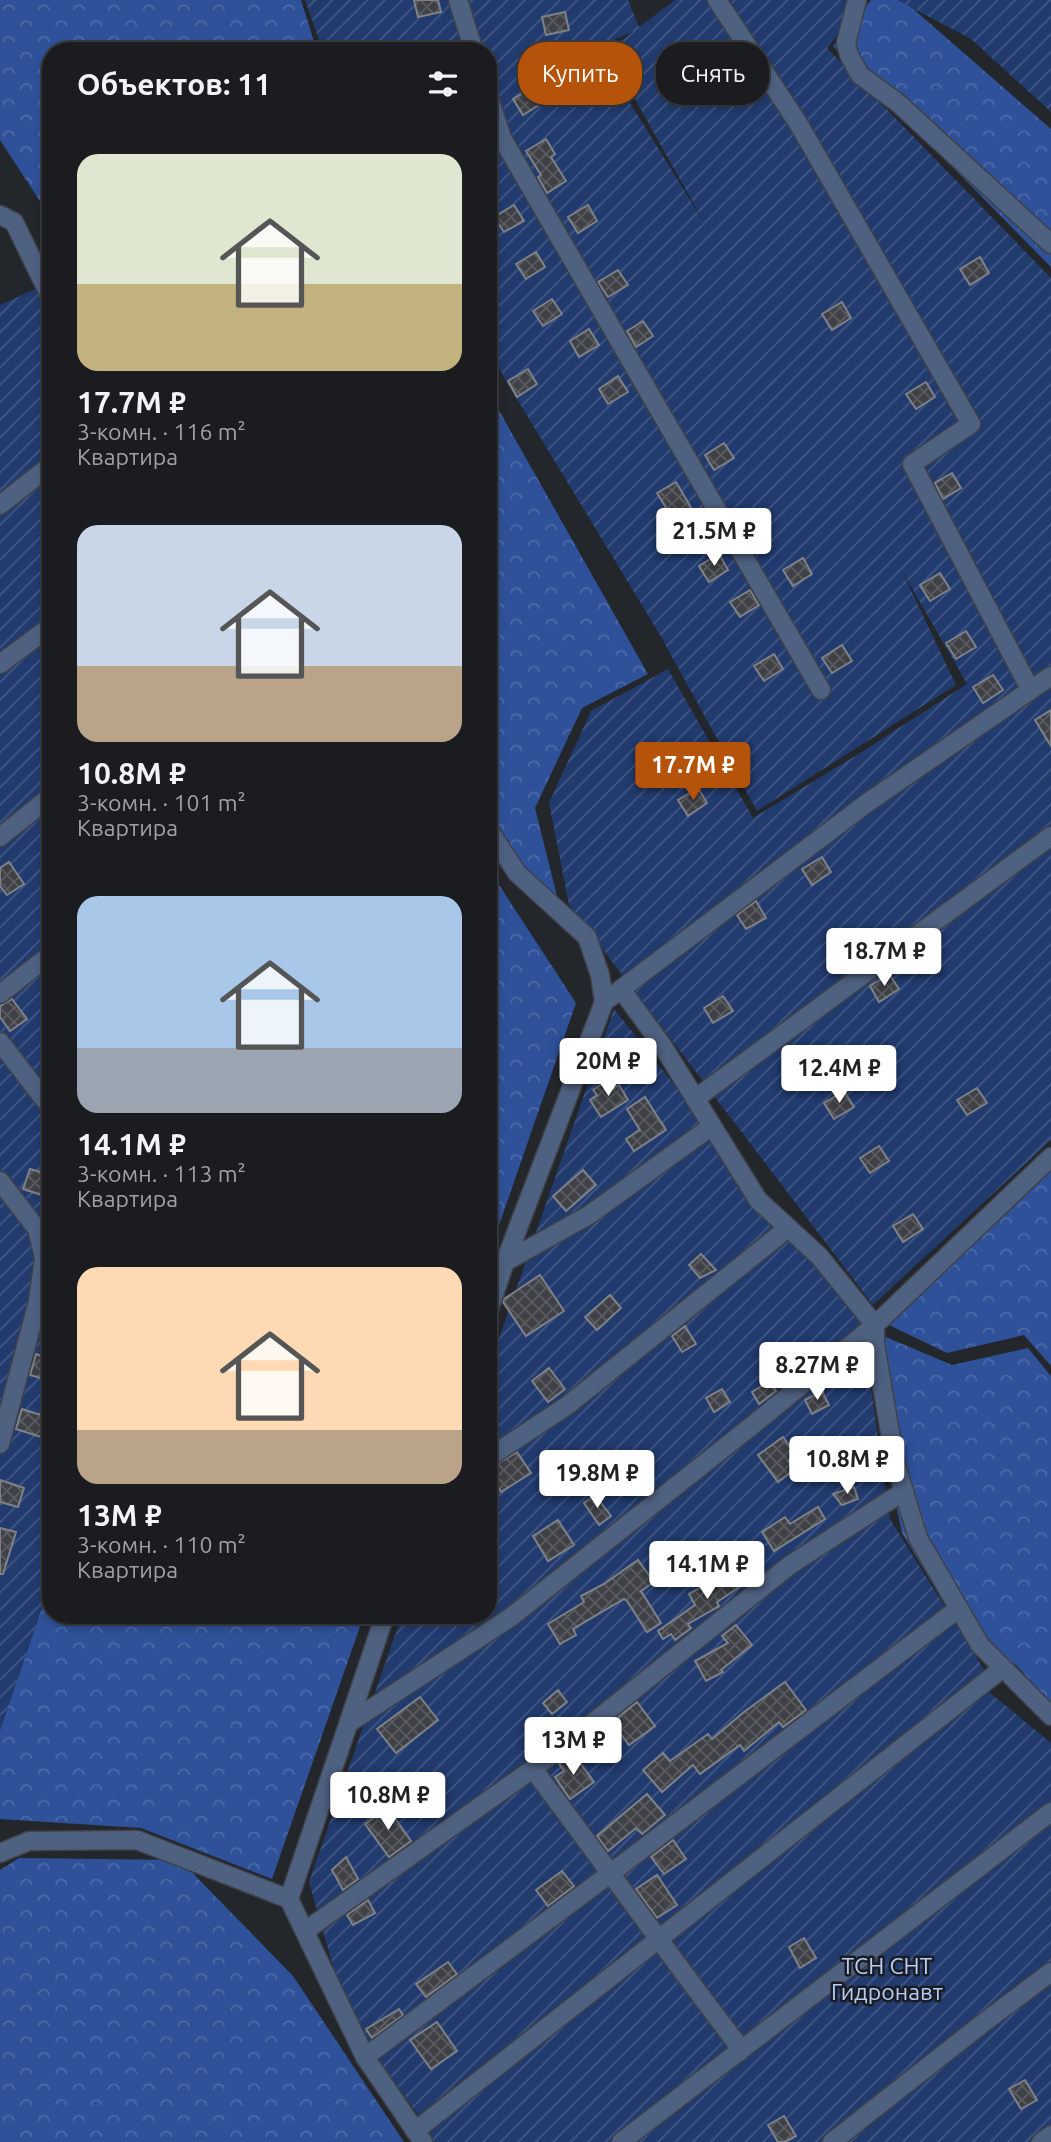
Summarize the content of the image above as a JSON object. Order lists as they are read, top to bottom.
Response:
{
  "parks": ["ТСН СНТ Гидронавт"],
  "page": {
    "chip": ["Купить", "Снять"],
    "heading": "Объектов: 11",
    "list": [
      {
        "name": "17.7M ₽",
        "note": "3-комн. · 116 m² · Квартира"
      },
      {
        "name": "10.8M ₽",
        "note": "3-комн. · 101 m² · Квартира"
      },
      {
        "name": "14.1M ₽",
        "note": "3-комн. · 113 m² · Квартира"
      },
      {
        "name": "13M ₽",
        "note": "3-комн. · 110 m² · Квартира"
      }
    ],
    "price": [
      "21.5M ₽",
      "17.7M ₽",
      "18.7M ₽",
      "20M ₽",
      "12.4M ₽",
      "8.27M ₽",
      "10.8M ₽",
      "19.8M ₽",
      "14.1M ₽",
      "13M ₽",
      "10.8M ₽"
    ]
  }
}
